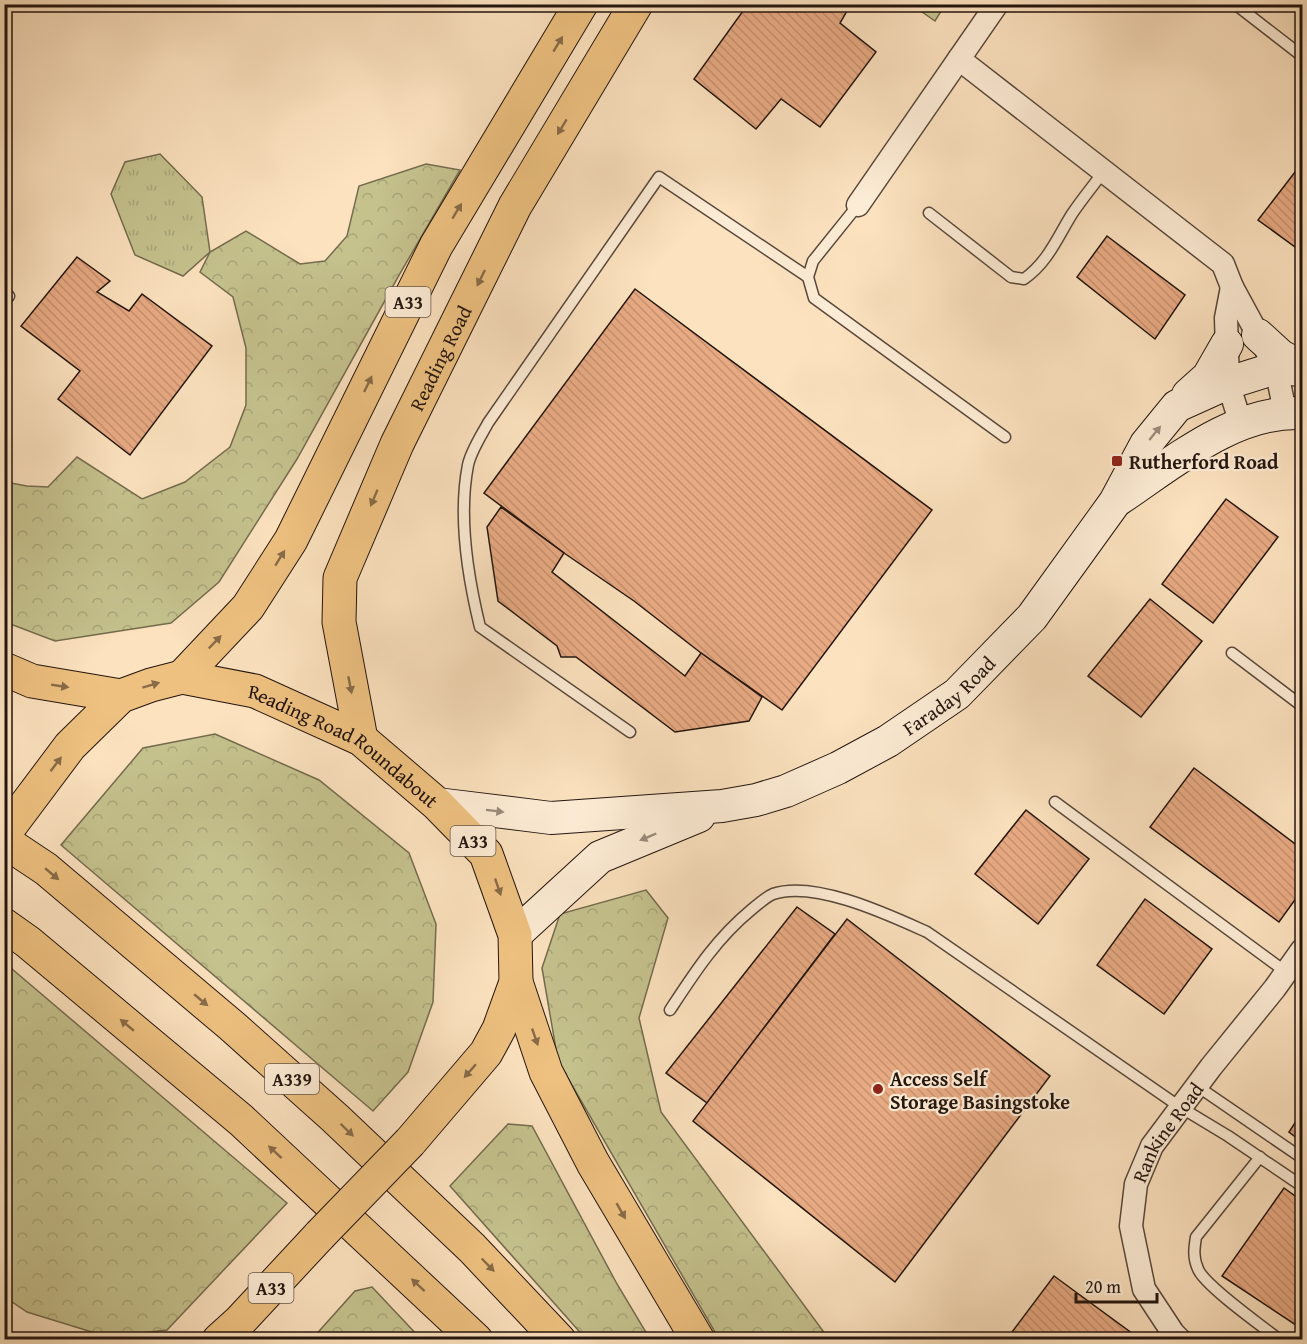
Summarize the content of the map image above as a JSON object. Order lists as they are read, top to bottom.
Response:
{
  "streets": {
    "highway": [
      "A33",
      "Reading Road",
      "Reading Road Roundabout",
      "A339"
    ],
    "street": ["Faraday Road", "Rankine Road"]
  },
  "crossings": [
    ["A33", "Reading Road Roundabout"],
    ["Reading Road", "Reading Road Roundabout"],
    ["Faraday Road", "Reading Road Roundabout"]
  ],
  "places": {
    "transit": ["Rutherford Road"],
    "other": ["Access Self Storage Basingstoke"]
  },
  "scale_bar": "20 m"
}
